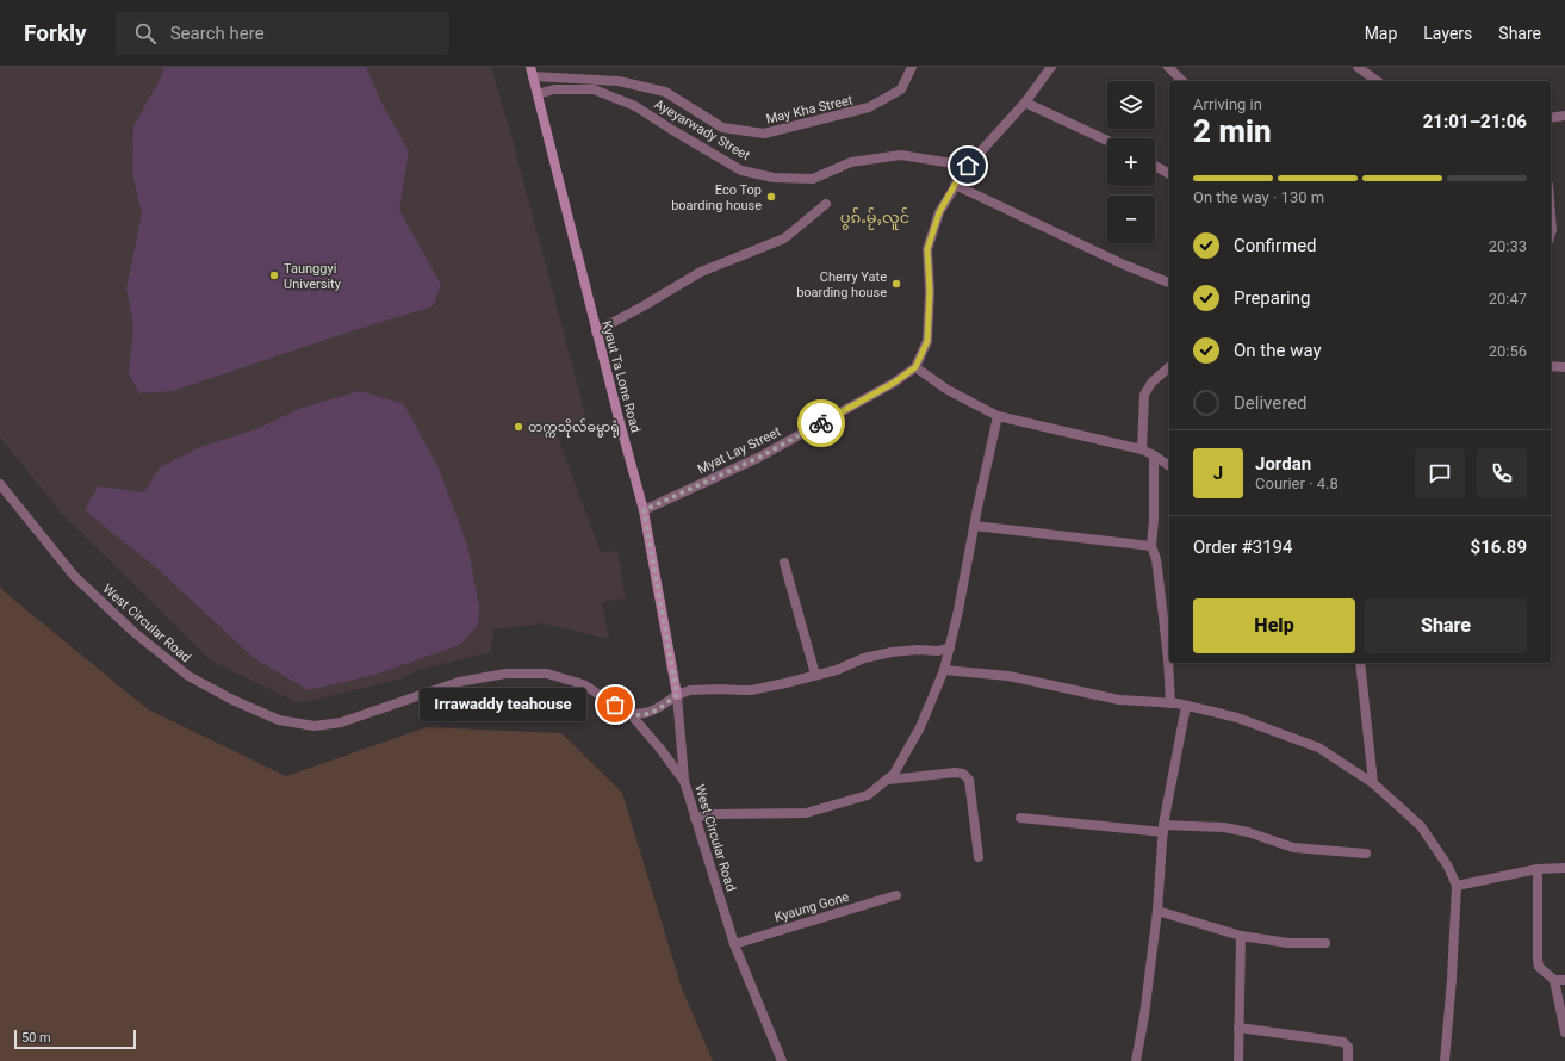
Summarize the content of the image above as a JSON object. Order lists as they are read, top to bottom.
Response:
{
  "streets": {
    "main road": ["Kyaut Ta Lone Road"],
    "street": [
      "May Kha Street",
      "Ayeyarwady Street",
      "Myat Lay Street",
      "West Circular Road",
      "Kyaung Gone"
    ]
  },
  "crossings": [
    ["May Kha Street", "Kyaut Ta Lone Road"],
    ["Ayeyarwady Street", "Kyaut Ta Lone Road"],
    ["Ayeyarwady Street", "Myat Lay Street"],
    ["Kyaut Ta Lone Road", "Myat Lay Street"],
    ["West Circular Road", "Kyaung Gone"]
  ],
  "districts": ["ပွၵ်ႉမႂ်ႇလူင်"],
  "places": [
    "Eco Top boarding house",
    "Taunggyi University",
    "Cherry Yate boarding house",
    "တက္ကသိုလ်ဓမ္မာရုံ",
    "Irrawaddy teahouse"
  ],
  "scale_bar": "50 m",
  "page": {
    "header": "Forkly",
    "search": "Search here",
    "nav": ["Map", "Layers", "Share"],
    "map_buttons": ["+", "−"],
    "heading": ["2 min", "Arriving in", "21:01–21:06"],
    "panel": [
      "Jordan",
      "Courier · 4.8",
      "Order #3194",
      "$16.89"
    ],
    "bar": "On the way · 130 m",
    "list": [
      ["Confirmed", "20:33"],
      ["Preparing", "20:47"],
      ["On the way", "20:56"],
      "Delivered"
    ],
    "round": "J",
    "buttons": ["Help", "Share"],
    "bubble": "Irrawaddy teahouse",
    "scale": "50 m"
  }
}
